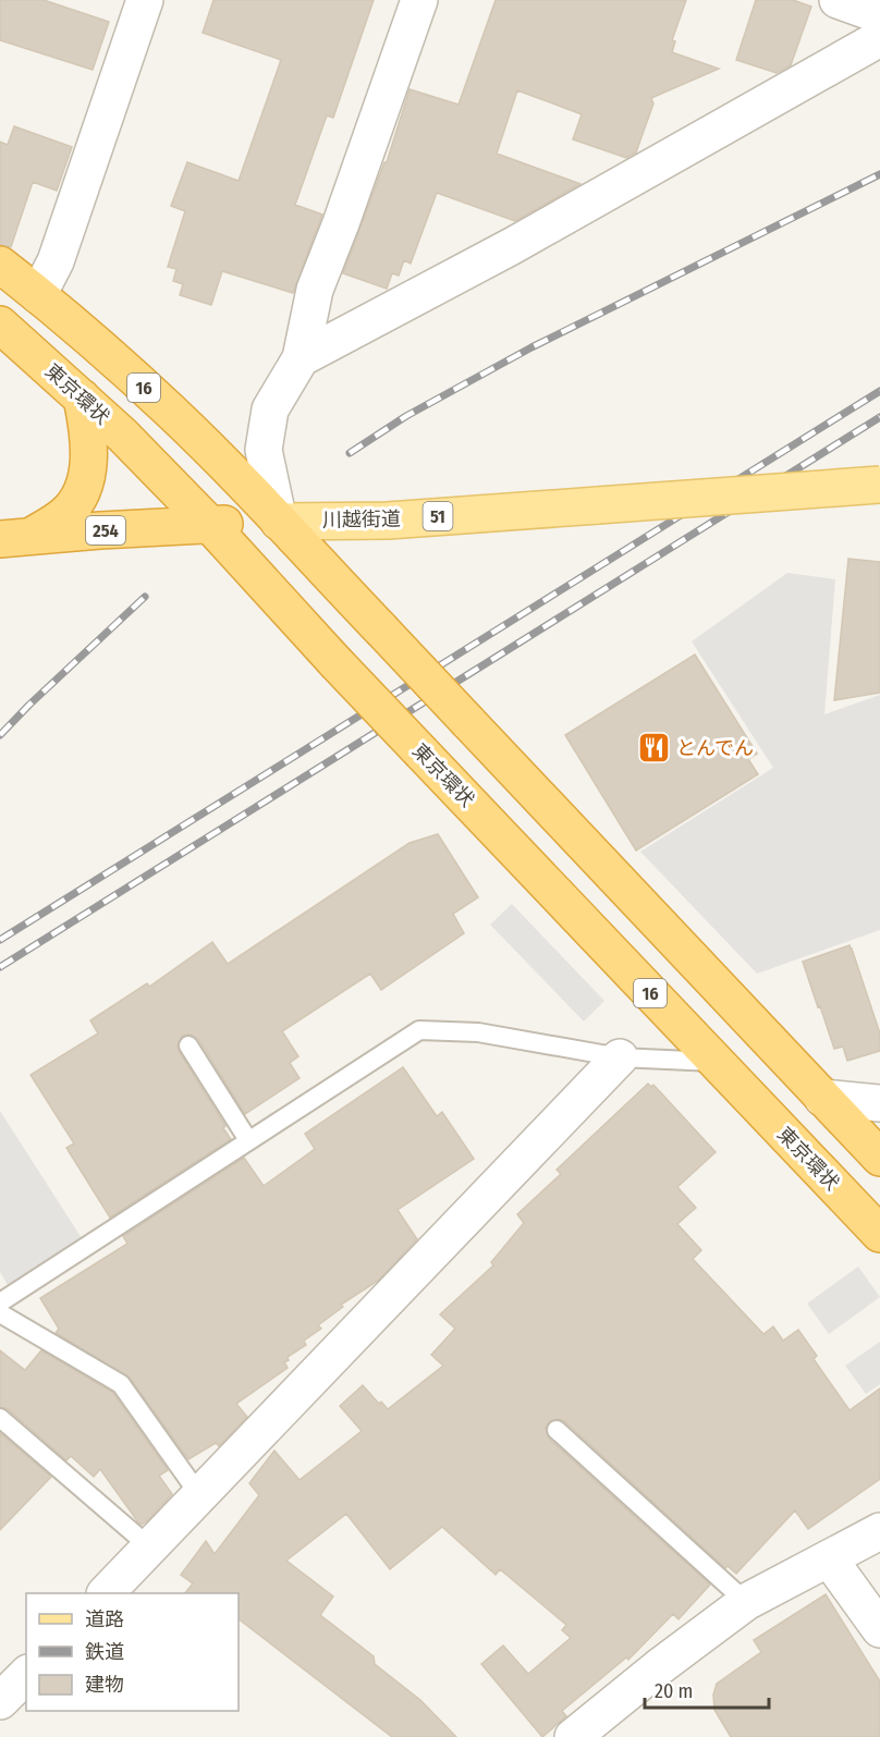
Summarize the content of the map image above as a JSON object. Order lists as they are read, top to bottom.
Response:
{
  "streets": {
    "highway": [
      "16",
      "東京環状",
      "川越街道",
      "254"
    ],
    "main road": ["51"]
  },
  "crossings": [
    ["16", "川越街道"],
    ["東京環状", "川越街道"]
  ],
  "places": {
    "restaurant": ["とんでん"]
  },
  "legend": ["道路", "鉄道", "建物"],
  "scale_bar": "20 m"
}
